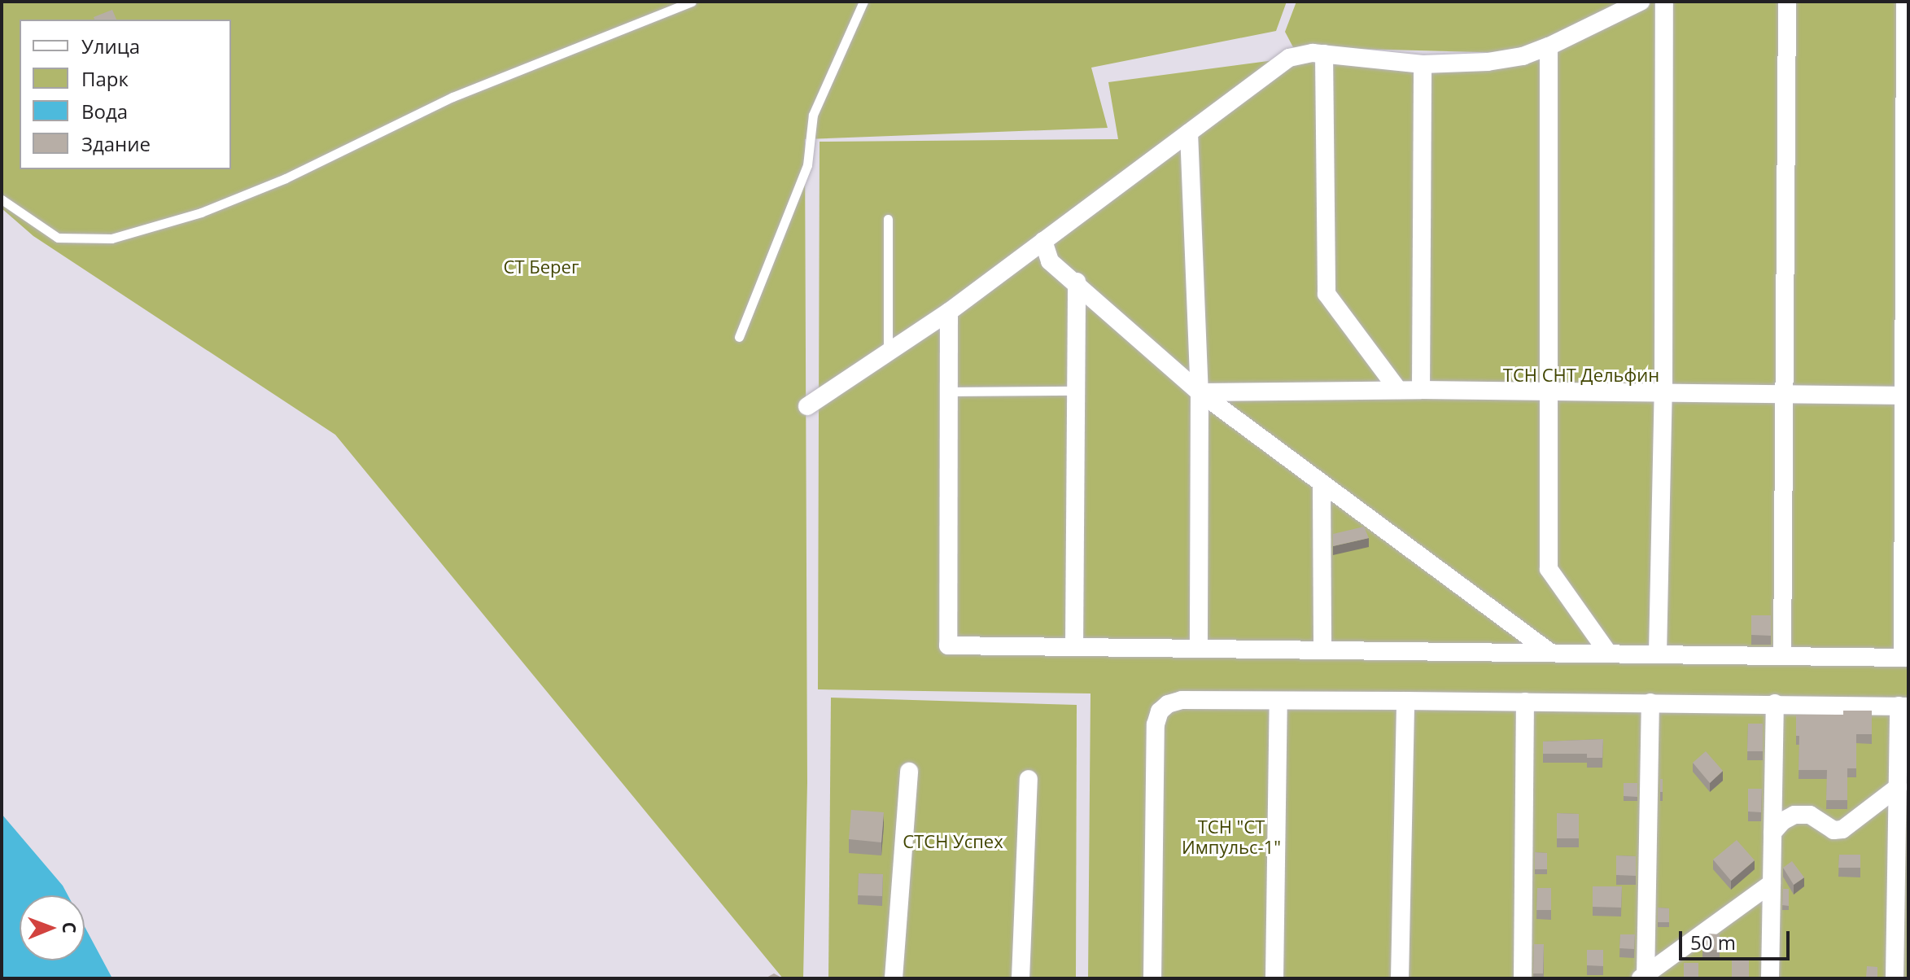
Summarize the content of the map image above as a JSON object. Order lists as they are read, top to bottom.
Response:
{
  "parks": [
    "СТ Берег",
    "ТСН СНТ Дельфин",
    "ТСН \"СТ Импульс-1\"",
    "СТСН Успех"
  ],
  "legend": [
    "Улица",
    "Парк",
    "Вода",
    "Здание"
  ],
  "scale_bar": "50 m",
  "north": "right"
}
